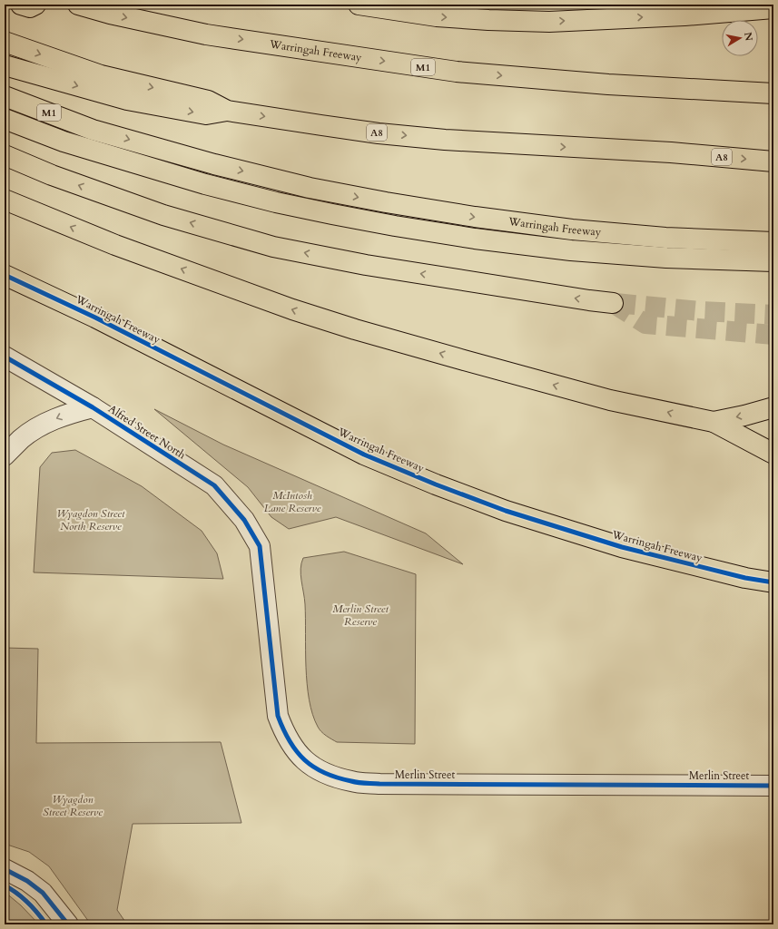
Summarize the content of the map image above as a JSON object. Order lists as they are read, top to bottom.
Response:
{
  "streets": {
    "highway": ["Warringah Freeway", "M1", "A8"],
    "street": ["Alfred Street North", "Merlin Street"]
  },
  "crossings": [
    ["Alfred Street North", "Merlin Street"]
  ],
  "parks": [
    "McIntosh Lane Reserve",
    "Wyagdon Street North Reserve",
    "Merlin Street Reserve",
    "Wyagdon Street Reserve"
  ],
  "north": "right"
}
